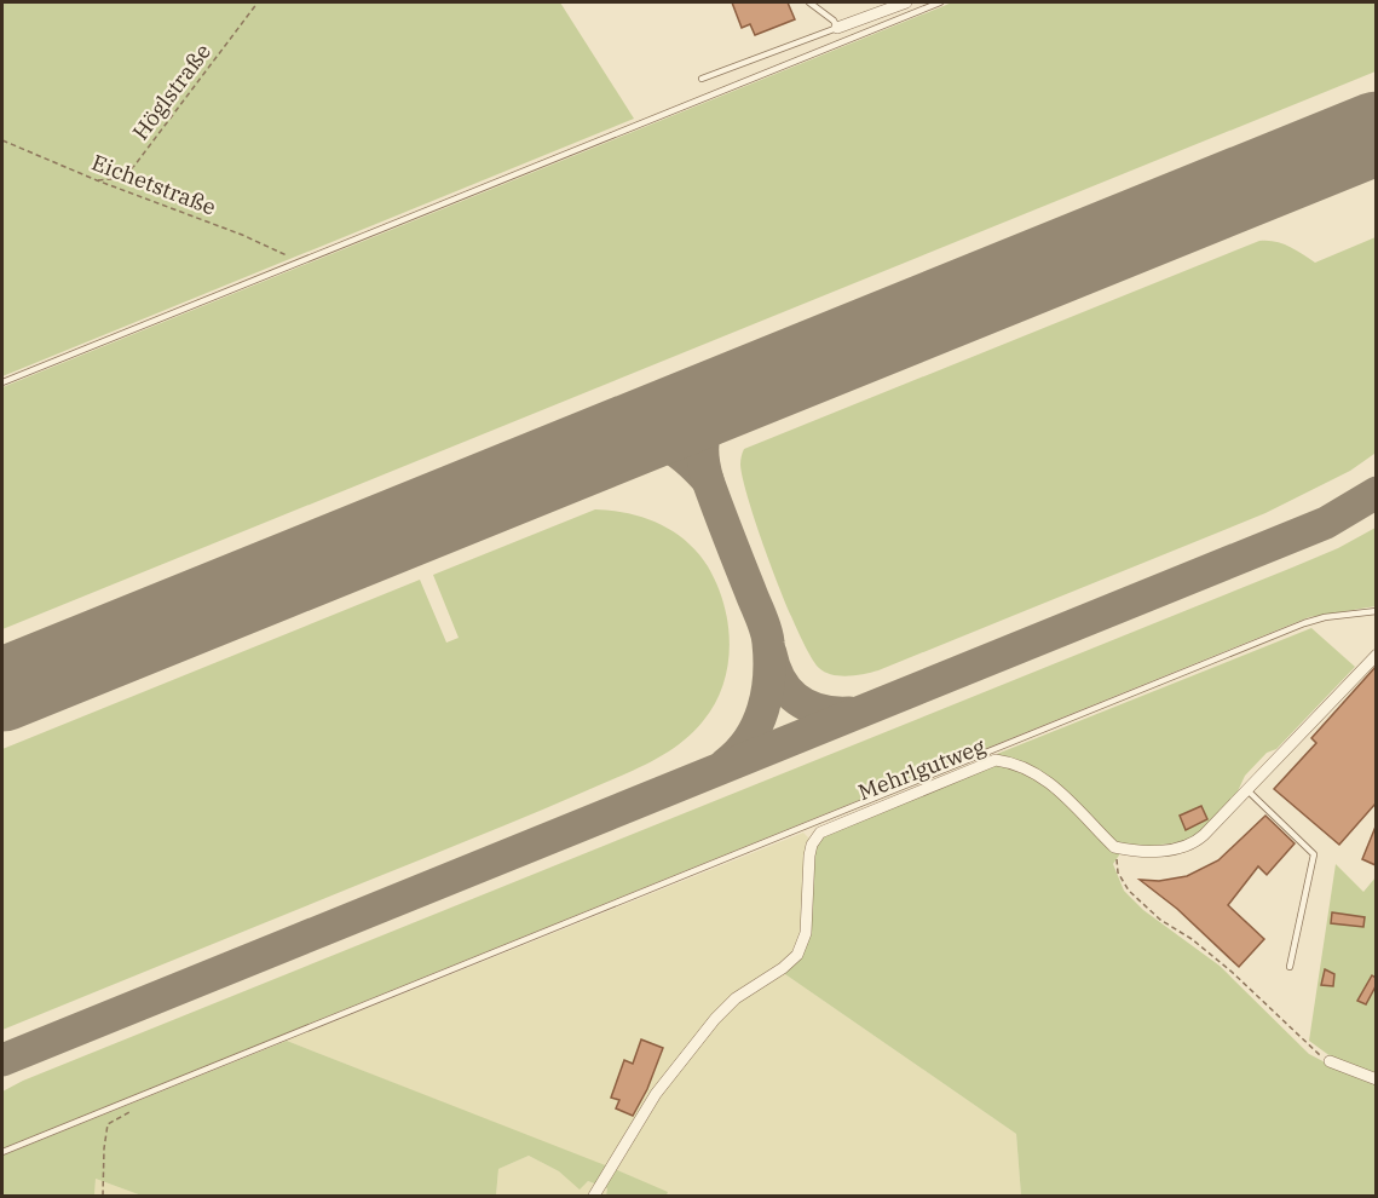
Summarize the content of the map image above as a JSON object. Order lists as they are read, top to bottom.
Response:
{
  "streets": {
    "street": ["Mehrlgutweg"],
    "path": ["Höglstraße", "Eichetstraße"]
  },
  "crossings": [
    ["Höglstraße", "Eichetstraße"]
  ]
}
